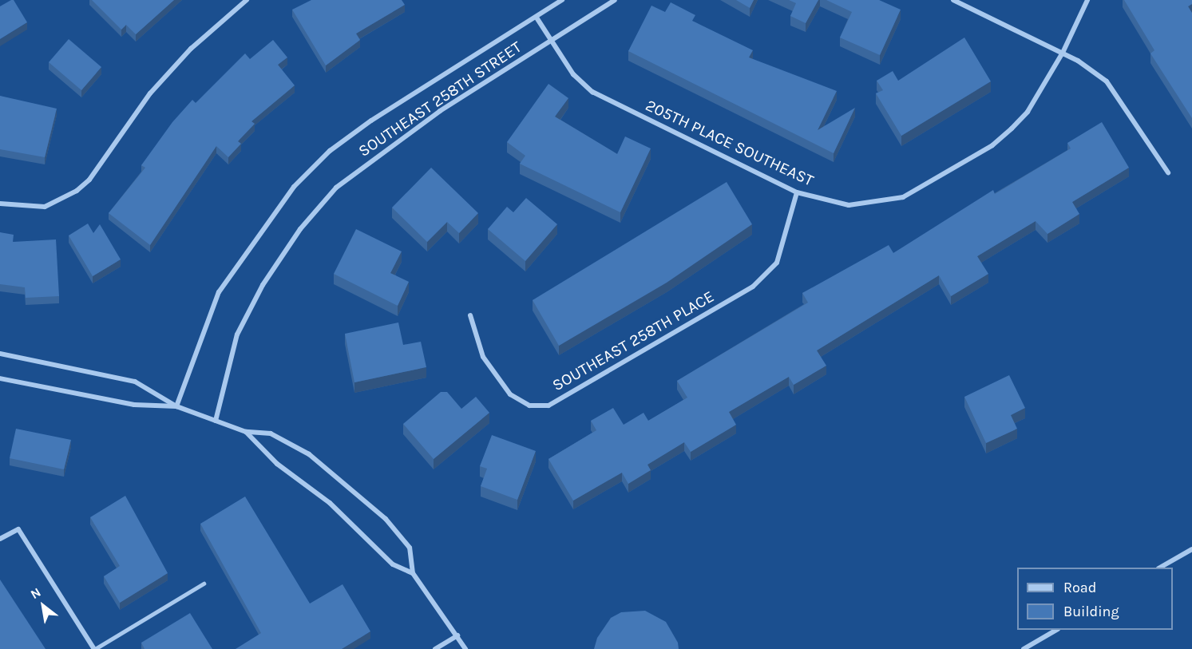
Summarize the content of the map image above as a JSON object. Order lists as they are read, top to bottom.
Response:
{
  "streets": {
    "street": ["SOUTHEAST 258TH STREET", "205TH PLACE SOUTHEAST", "SOUTHEAST 258TH PLACE"]
  },
  "crossings": [
    ["SOUTHEAST 258TH STREET", "205TH PLACE SOUTHEAST"],
    ["205TH PLACE SOUTHEAST", "SOUTHEAST 258TH PLACE"]
  ],
  "legend": ["Road", "Building"],
  "north": "top left"
}
